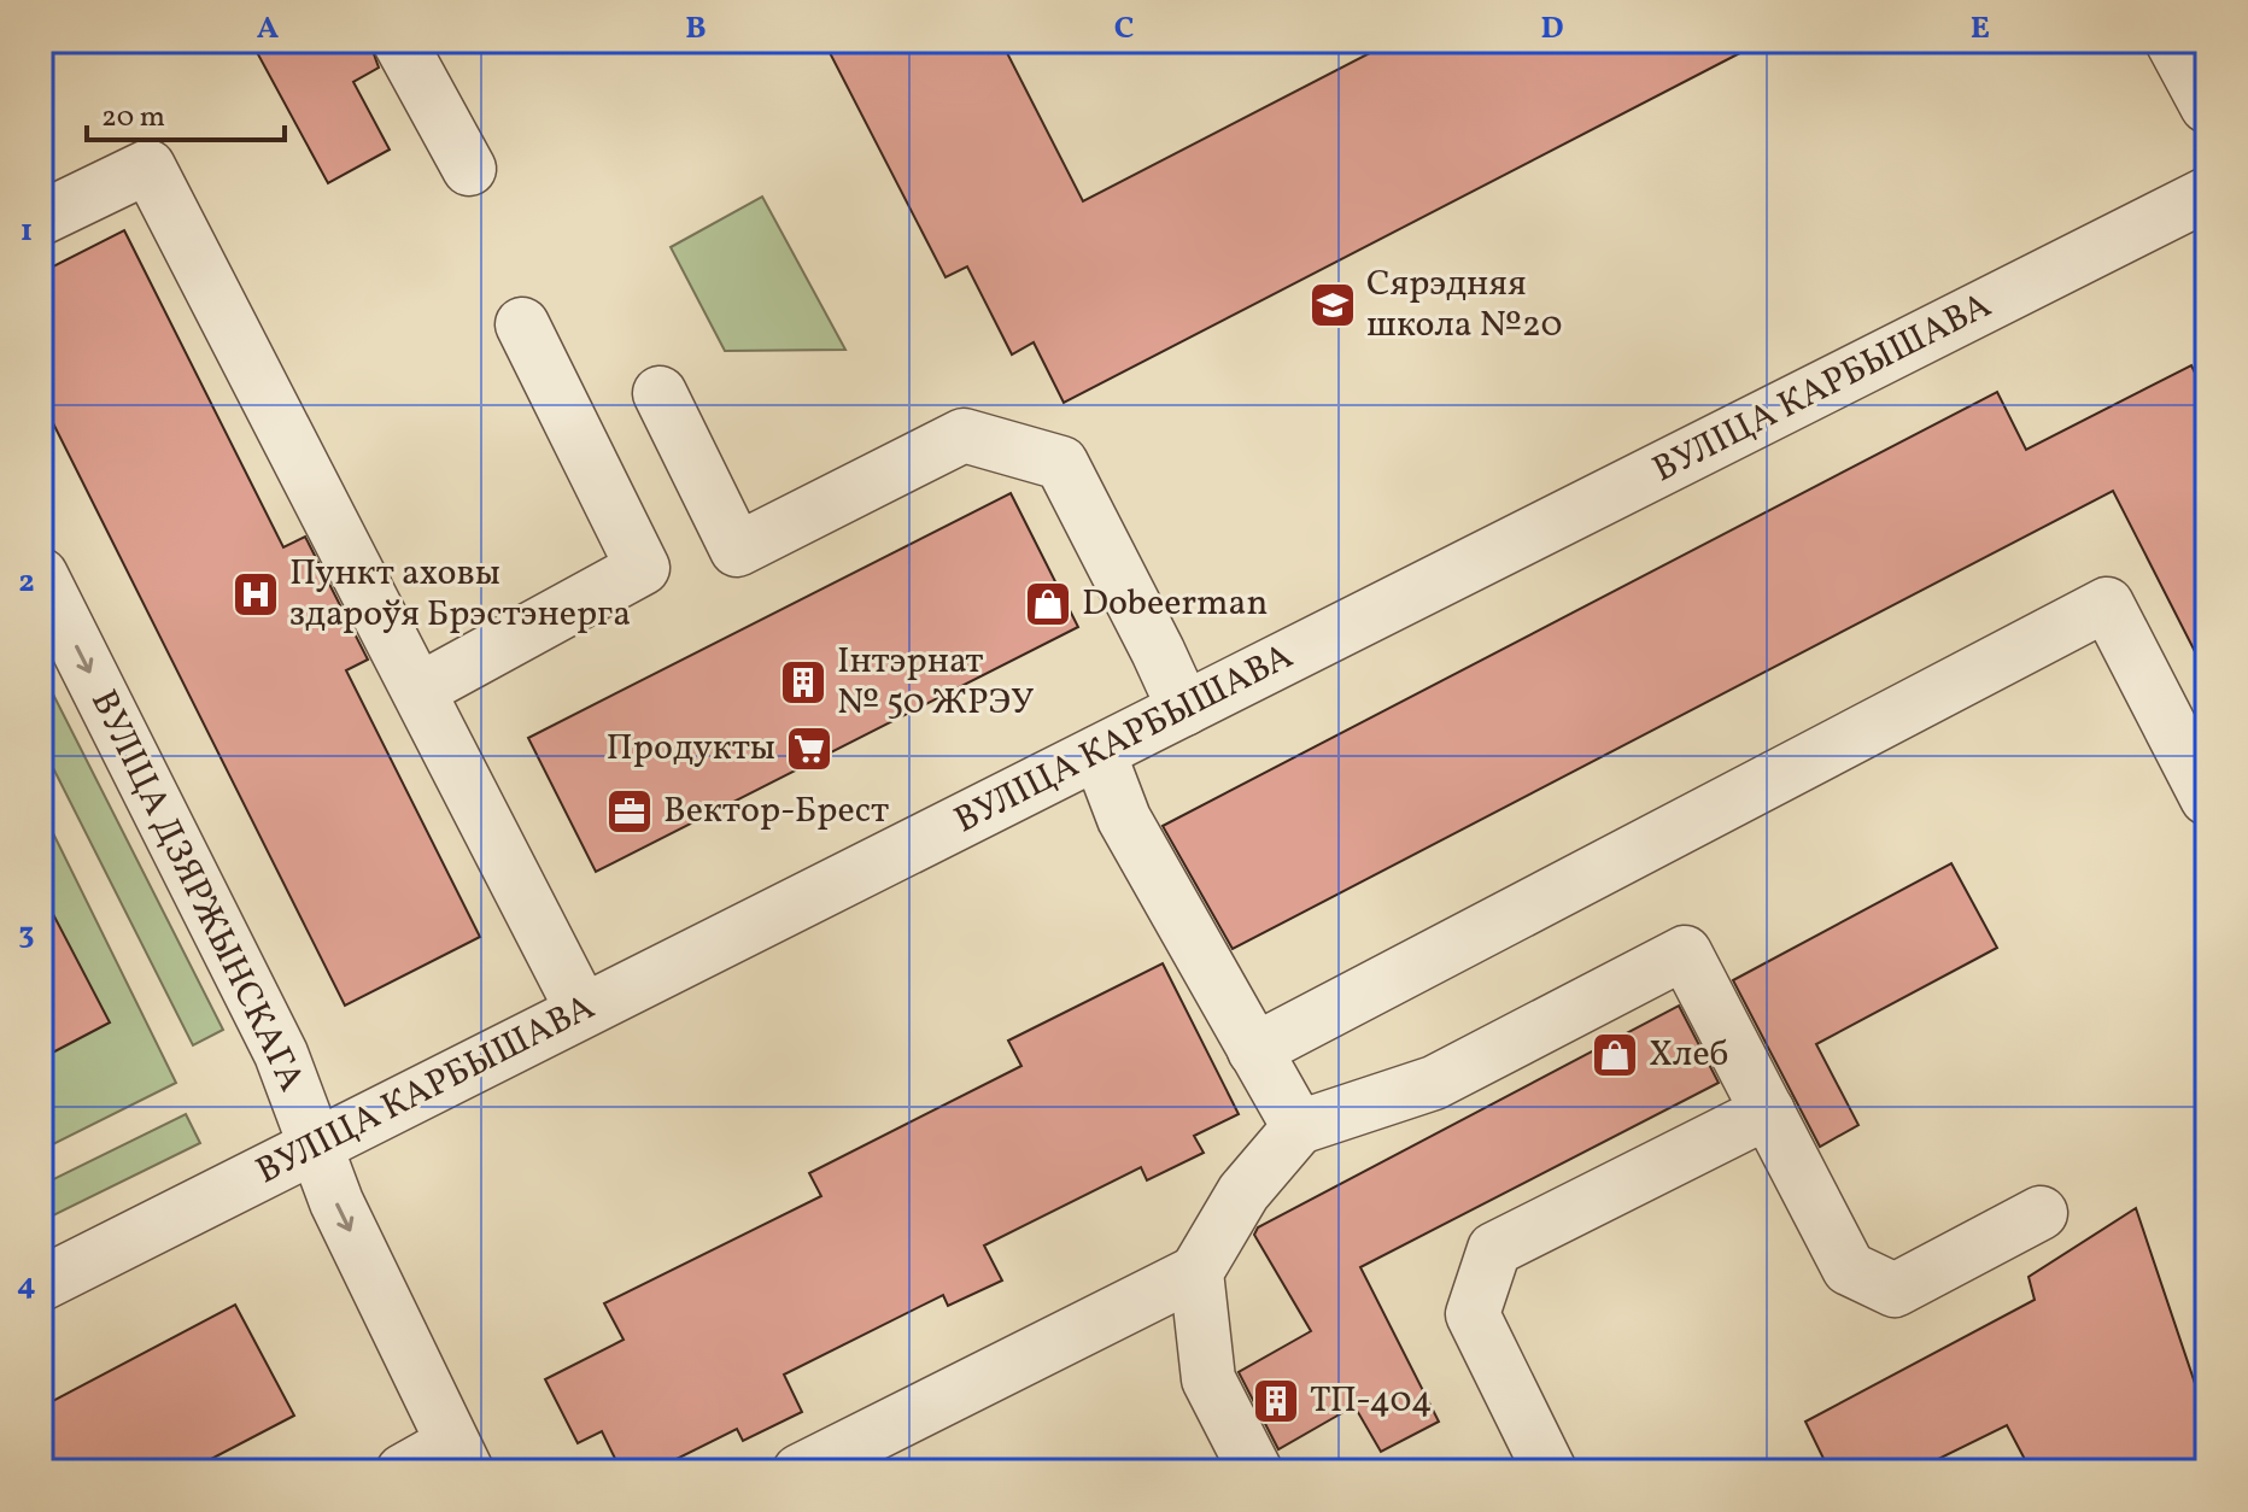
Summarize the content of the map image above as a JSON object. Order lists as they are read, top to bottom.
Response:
{
  "streets": {
    "street": ["ВУЛІЦА КАРБЫШАВА", "ВУЛІЦА ДЗЯРЖЫНСКАГА"]
  },
  "crossings": [
    ["ВУЛІЦА КАРБЫШАВА", "ВУЛІЦА ДЗЯРЖЫНСКАГА"]
  ],
  "places": {
    "school or university": ["Сярэдняя школа №20"],
    "hospital": ["Пункт аховы здароўя Брэстэнерга"],
    "shop": ["Dobeerman", "Хлеб"],
    "building": ["Інтэрнат № 50 ЖРЭУ", "ТП-404"],
    "supermarket": ["Продукты"],
    "office": ["Вектор-Брест"]
  },
  "scale_bar": "20 m",
  "grid": {
    "columns": [
      "A",
      "B",
      "C",
      "D",
      "E"
    ],
    "rows": [
      "1",
      "2",
      "3",
      "4"
    ]
  }
}
